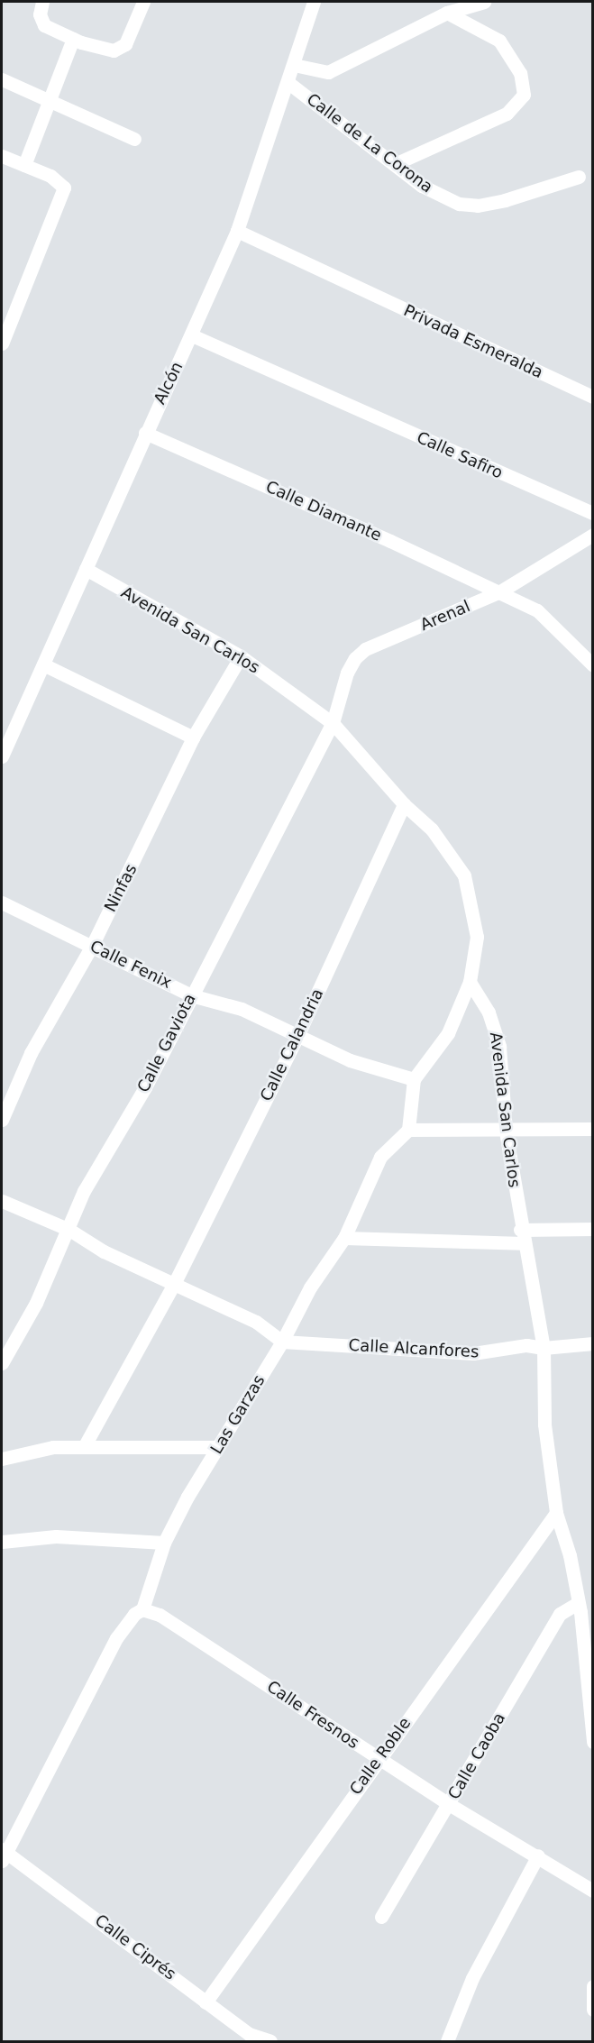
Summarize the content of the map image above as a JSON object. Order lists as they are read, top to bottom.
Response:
{
  "streets": {
    "street": [
      "Calle de La Corona",
      "Privada Esmeralda",
      "Alcón",
      "Calle Safiro",
      "Calle Diamante",
      "Arenal",
      "Avenida San Carlos",
      "Ninfas",
      "Calle Fenix",
      "Calle Gaviota",
      "Calle Calandria",
      "Calle Alcanfores",
      "Las Garzas",
      "Calle Fresnos",
      "Calle Roble",
      "Calle Caoba",
      "Calle Ciprés"
    ]
  },
  "crossings": [
    ["Calle de La Corona", "Alcón"],
    ["Privada Esmeralda", "Alcón"],
    ["Alcón", "Calle Safiro"],
    ["Alcón", "Calle Diamante"],
    ["Alcón", "Avenida San Carlos"],
    ["Calle Diamante", "Arenal"],
    ["Arenal", "Avenida San Carlos"],
    ["Arenal", "Calle Gaviota"],
    ["Avenida San Carlos", "Ninfas"],
    ["Avenida San Carlos", "Calle Gaviota"],
    ["Avenida San Carlos", "Calle Calandria"],
    ["Avenida San Carlos", "Calle Alcanfores"],
    ["Avenida San Carlos", "Calle Roble"],
    ["Avenida San Carlos", "Calle Caoba"],
    ["Ninfas", "Calle Fenix"],
    ["Calle Fenix", "Calle Gaviota"],
    ["Calle Fenix", "Calle Calandria"],
    ["Calle Alcanfores", "Las Garzas"],
    ["Las Garzas", "Calle Fresnos"],
    ["Las Garzas", "Calle Ciprés"],
    ["Calle Fresnos", "Calle Roble"],
    ["Calle Fresnos", "Calle Caoba"],
    ["Calle Roble", "Calle Ciprés"]
  ]
}
